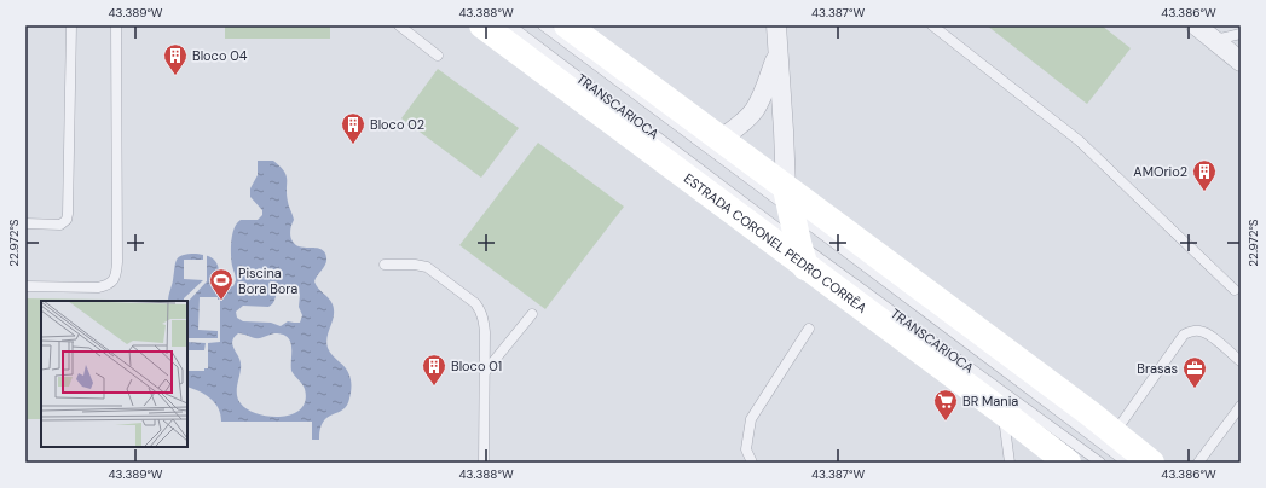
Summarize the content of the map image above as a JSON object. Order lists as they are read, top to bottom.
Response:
{
  "streets": {
    "main road": ["ESTRADA CORONEL PEDRO CORRÊA"],
    "lane": ["TRANSCARIOCA"]
  },
  "places": {
    "building": [
      "Bloco 04",
      "Bloco 02",
      "AMOrio2",
      "Bloco 01"
    ],
    "sports": ["Piscina Bora Bora"],
    "office": ["Brasas"],
    "supermarket": ["BR Mania"]
  },
  "coordinates": [
    "43.389°W",
    "43.388°W",
    "43.387°W",
    "43.386°W",
    "22.972°S"
  ]
}
